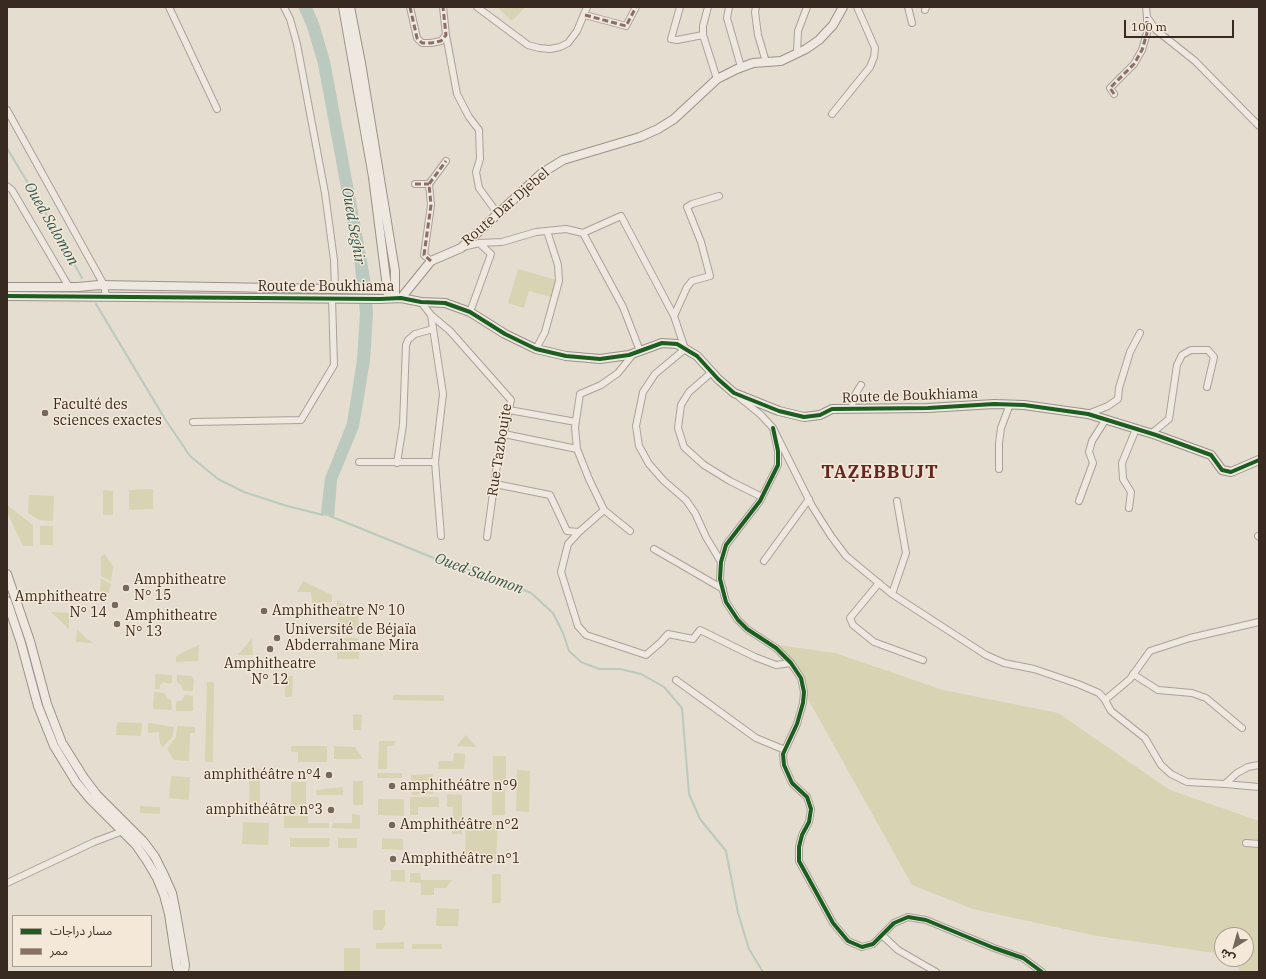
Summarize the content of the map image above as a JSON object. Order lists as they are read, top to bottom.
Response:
{
  "streets": {
    "street": ["Route Dar Djebel", "Route de Boukhiama", "Rue Tazboujte"]
  },
  "crossings": [
    ["Route Dar Djebel", "Route de Boukhiama"],
    ["Route de Boukhiama", "Rue Tazboujte"]
  ],
  "districts": ["TAẒEBBUJT"],
  "water": ["Oued Salomon", "Oued Seghir"],
  "places": [
    "Faculté des sciences exactes",
    "Amphitheatre N° 15",
    "Amphitheatre N° 14",
    "Amphitheatre N° 10",
    "Amphitheatre N° 13",
    "Université de Béjaïa Abderrahmane Mira",
    "Amphitheatre N° 12",
    "amphithéâtre n°4",
    "amphithéâtre n°9",
    "amphithéâtre n°3",
    "Amphithéâtre n°2",
    "Amphithéâtre n°1"
  ],
  "legend": ["مسار دراجات", "ممر"],
  "scale_bar": "100 m",
  "north": "bottom left"
}
